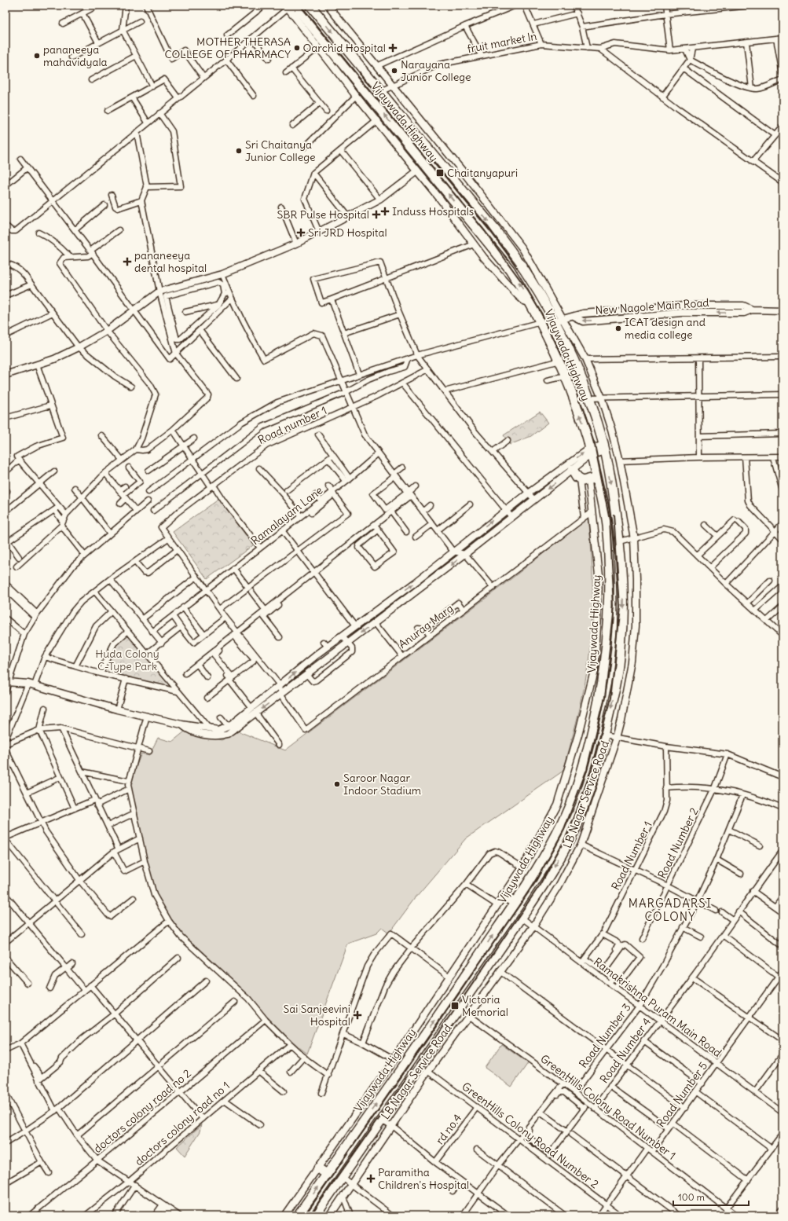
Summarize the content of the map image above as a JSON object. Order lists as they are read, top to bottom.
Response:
{
  "streets": {
    "highway": ["Vijaywada Highway"],
    "street": [
      "fruit market ln",
      "Road number 1",
      "Ramalayam Lane",
      "Anurag Marg",
      "LB Nagar Service Road",
      "Road Number 2",
      "Road Number 1",
      "Ramakrishna Puram Main Road",
      "Road Number 3",
      "Road Number 4",
      "Road Number 5",
      "GreenHills Colony Road Number 1",
      "doctors colony road no 2",
      "doctors colony road no 1",
      "rd no.4",
      "GreenHills Colony Road Number 2"
    ]
  },
  "crossings": [
    ["fruit market ln", "Vijaywada Highway"],
    ["fruit market ln", "LB Nagar Service Road"],
    ["Vijaywada Highway", "LB Nagar Service Road"],
    ["Vijaywada Highway", "Ramakrishna Puram Main Road"],
    ["LB Nagar Service Road", "Ramakrishna Puram Main Road"],
    ["LB Nagar Service Road", "GreenHills Colony Road Number 1"],
    ["LB Nagar Service Road", "GreenHills Colony Road Number 2"],
    ["Ramakrishna Puram Main Road", "Road Number 3"],
    ["Ramakrishna Puram Main Road", "Road Number 4"],
    ["Ramakrishna Puram Main Road", "Road Number 5"],
    ["Road Number 3", "GreenHills Colony Road Number 1"],
    ["Road Number 4", "GreenHills Colony Road Number 1"],
    ["Road Number 5", "GreenHills Colony Road Number 1"],
    ["rd no.4", "GreenHills Colony Road Number 2"]
  ],
  "districts": ["MARGADARSI COLONY"],
  "parks": ["Huda Colony C-Type Park"],
  "places": {
    "other": [
      "MOTHER THERASA COLLEGE OF PHARMACY",
      "pananeeya mahavidyala",
      "Narayana Junior College",
      "Sri Chaitanya Junior College",
      "ICAT design and media college",
      "Saroor Nagar Indoor Stadium"
    ],
    "health": [
      "Oarchid Hospital",
      "Induss Hospitals",
      "SBR Pulse Hospital",
      "Sri JRD Hospital",
      "pananeeya dental hospital",
      "Sai Sanjeevini Hospital",
      "Paramitha Children's Hospital"
    ],
    "transit": ["Chaitanyapuri", "Victoria Memorial"]
  },
  "scale_bar": "100 m"
}
